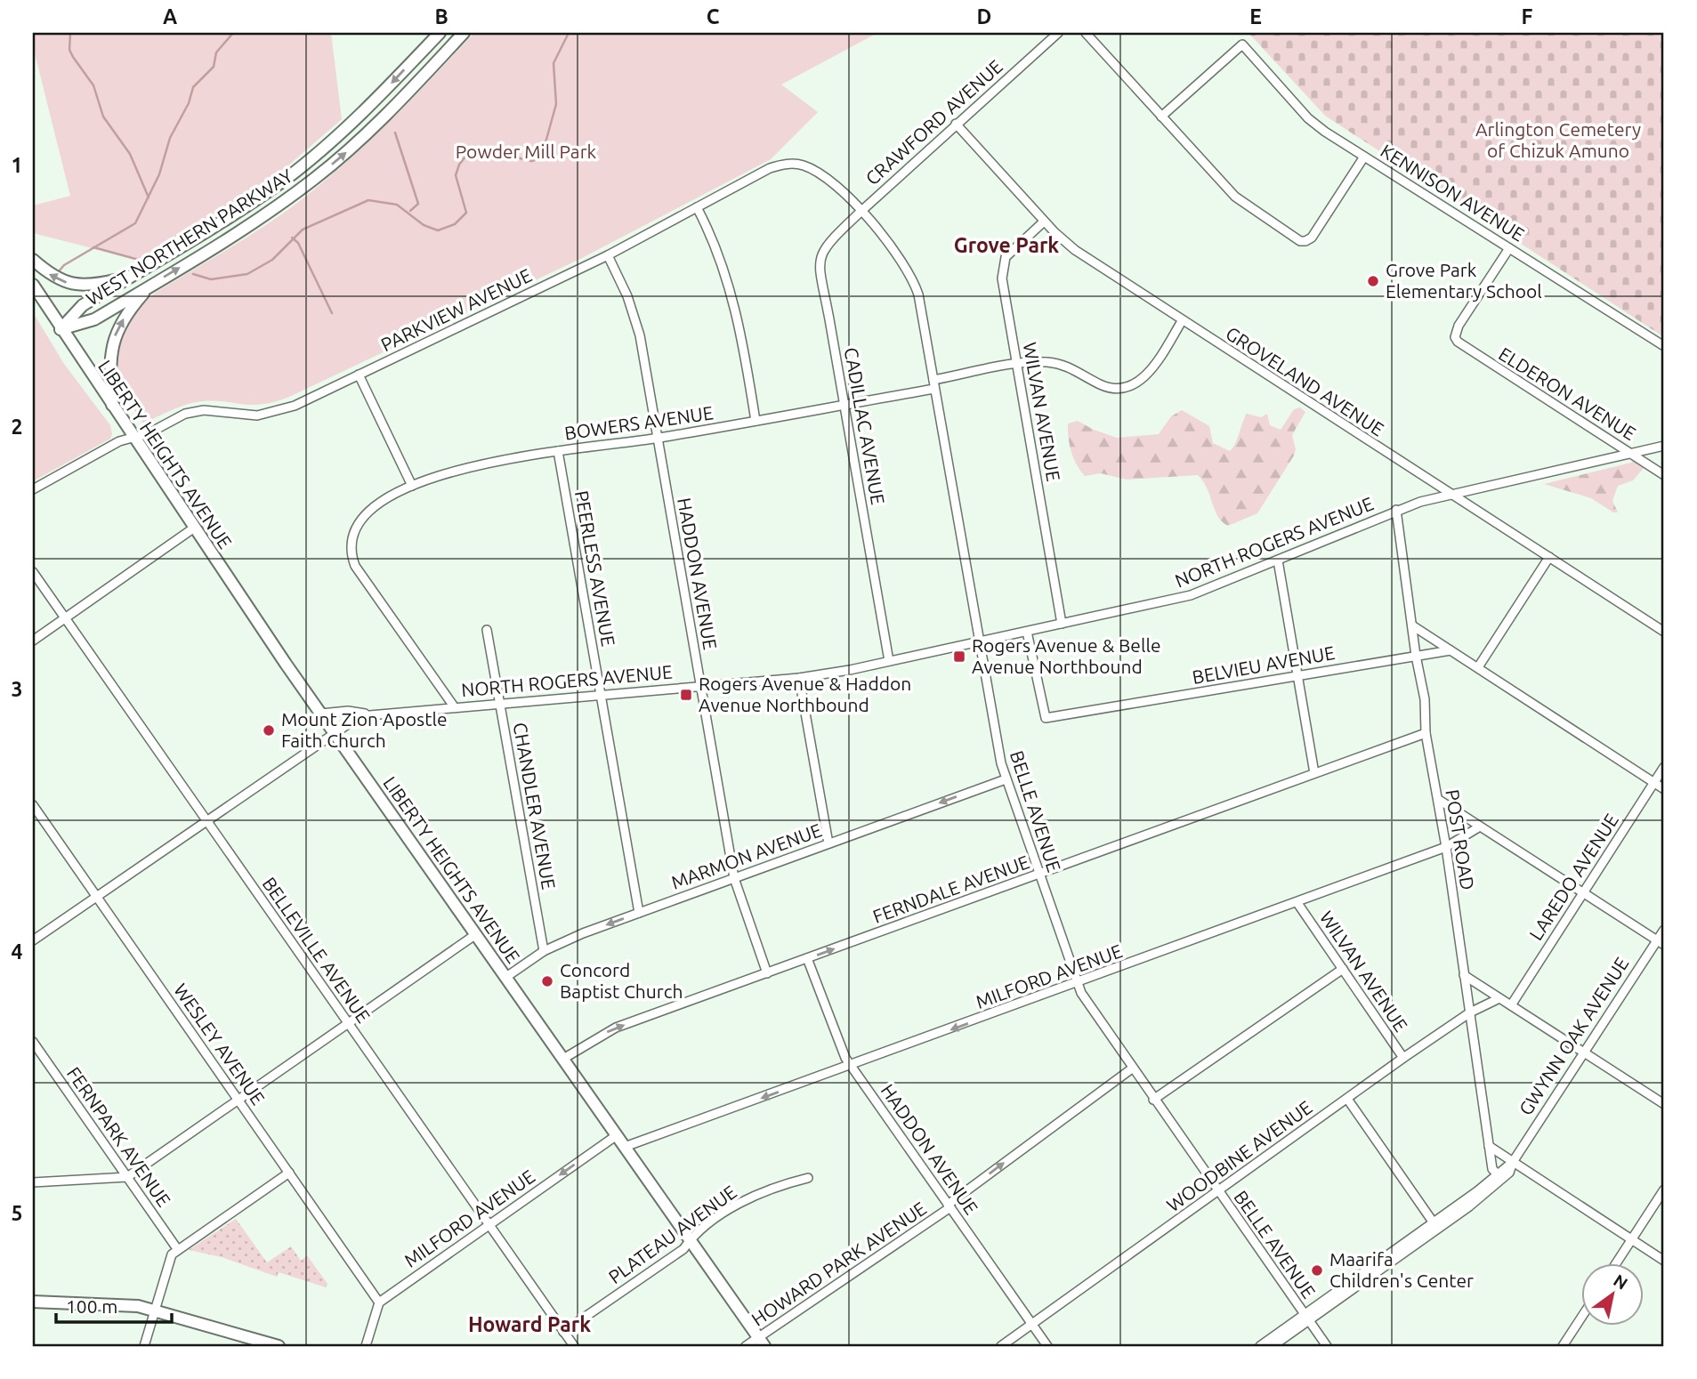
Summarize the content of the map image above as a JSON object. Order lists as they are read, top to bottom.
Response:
{
  "streets": {
    "main road": ["WEST NORTHERN PARKWAY", "LIBERTY HEIGHTS AVENUE"],
    "street": [
      "CRAWFORD AVENUE",
      "KENNISON AVENUE",
      "PARKVIEW AVENUE",
      "GROVELAND AVENUE",
      "ELDERON AVENUE",
      "WILVAN AVENUE",
      "BOWERS AVENUE",
      "CADILLAC AVENUE",
      "NORTH ROGERS AVENUE",
      "PEERLESS AVENUE",
      "HADDON AVENUE",
      "BELVIEU AVENUE",
      "CHANDLER AVENUE",
      "BELLE AVENUE",
      "POST ROAD",
      "MARMON AVENUE",
      "LAREDO AVENUE",
      "FERNDALE AVENUE",
      "BELLEVILLE AVENUE",
      "MILFORD AVENUE",
      "GWYNN OAK AVENUE",
      "WESLEY AVENUE",
      "FERNPARK AVENUE",
      "WOODBINE AVENUE",
      "PLATEAU AVENUE",
      "HOWARD PARK AVENUE"
    ]
  },
  "crossings": [
    ["CRAWFORD AVENUE", "GROVELAND AVENUE"],
    ["CRAWFORD AVENUE", "CADILLAC AVENUE"],
    ["CRAWFORD AVENUE", "BELLE AVENUE"],
    ["KENNISON AVENUE", "ELDERON AVENUE"],
    ["WEST NORTHERN PARKWAY", "LIBERTY HEIGHTS AVENUE"],
    ["PARKVIEW AVENUE", "LIBERTY HEIGHTS AVENUE"],
    ["PARKVIEW AVENUE", "HADDON AVENUE"],
    ["PARKVIEW AVENUE", "BELLE AVENUE"],
    ["GROVELAND AVENUE", "WILVAN AVENUE"],
    ["GROVELAND AVENUE", "NORTH ROGERS AVENUE"],
    ["ELDERON AVENUE", "NORTH ROGERS AVENUE"],
    ["WILVAN AVENUE", "NORTH ROGERS AVENUE"],
    ["WILVAN AVENUE", "MILFORD AVENUE"],
    ["WILVAN AVENUE", "WOODBINE AVENUE"],
    ["BOWERS AVENUE", "CADILLAC AVENUE"],
    ["BOWERS AVENUE", "NORTH ROGERS AVENUE"],
    ["BOWERS AVENUE", "PEERLESS AVENUE"],
    ["BOWERS AVENUE", "HADDON AVENUE"],
    ["BOWERS AVENUE", "BELLE AVENUE"],
    ["CADILLAC AVENUE", "NORTH ROGERS AVENUE"],
    ["CADILLAC AVENUE", "BELLE AVENUE"],
    ["LIBERTY HEIGHTS AVENUE", "NORTH ROGERS AVENUE"],
    ["LIBERTY HEIGHTS AVENUE", "MARMON AVENUE"],
    ["LIBERTY HEIGHTS AVENUE", "FERNDALE AVENUE"],
    ["LIBERTY HEIGHTS AVENUE", "MILFORD AVENUE"],
    ["LIBERTY HEIGHTS AVENUE", "PLATEAU AVENUE"],
    ["LIBERTY HEIGHTS AVENUE", "HOWARD PARK AVENUE"],
    ["NORTH ROGERS AVENUE", "PEERLESS AVENUE"],
    ["NORTH ROGERS AVENUE", "HADDON AVENUE"],
    ["NORTH ROGERS AVENUE", "BELVIEU AVENUE"],
    ["NORTH ROGERS AVENUE", "CHANDLER AVENUE"],
    ["NORTH ROGERS AVENUE", "BELLE AVENUE"],
    ["NORTH ROGERS AVENUE", "POST ROAD"],
    ["NORTH ROGERS AVENUE", "BELLEVILLE AVENUE"],
    ["NORTH ROGERS AVENUE", "WESLEY AVENUE"],
    ["PEERLESS AVENUE", "MARMON AVENUE"],
    ["HADDON AVENUE", "MARMON AVENUE"],
    ["HADDON AVENUE", "FERNDALE AVENUE"],
    ["HADDON AVENUE", "MILFORD AVENUE"],
    ["HADDON AVENUE", "WOODBINE AVENUE"],
    ["HADDON AVENUE", "HOWARD PARK AVENUE"],
    ["BELVIEU AVENUE", "POST ROAD"],
    ["CHANDLER AVENUE", "MARMON AVENUE"],
    ["BELLE AVENUE", "MARMON AVENUE"],
    ["BELLE AVENUE", "FERNDALE AVENUE"],
    ["BELLE AVENUE", "MILFORD AVENUE"],
    ["BELLE AVENUE", "GWYNN OAK AVENUE"],
    ["BELLE AVENUE", "WOODBINE AVENUE"],
    ["BELLE AVENUE", "HOWARD PARK AVENUE"],
    ["POST ROAD", "FERNDALE AVENUE"],
    ["POST ROAD", "MILFORD AVENUE"],
    ["POST ROAD", "GWYNN OAK AVENUE"],
    ["POST ROAD", "WOODBINE AVENUE"],
    ["BELLEVILLE AVENUE", "MILFORD AVENUE"],
    ["BELLEVILLE AVENUE", "PLATEAU AVENUE"],
    ["MILFORD AVENUE", "WESLEY AVENUE"]
  ],
  "one_way": [
    "MARMON AVENUE",
    "FERNDALE AVENUE",
    "MILFORD AVENUE",
    "HOWARD PARK AVENUE"
  ],
  "districts": ["Grove Park", "Howard Park"],
  "parks": ["Arlington Cemetery of Chizuk Amuno", "Powder Mill Park"],
  "places": {
    "other": [
      "Grove Park Elementary School",
      "Mount Zion Apostle Faith Church",
      "Concord Baptist Church",
      "Maarifa Children's Center"
    ],
    "transit": ["Rogers Avenue & Belle Avenue Northbound", "Rogers Avenue & Haddon Avenue Northbound"]
  },
  "scale_bar": "100 m",
  "north": "top right",
  "grid": {
    "columns": [
      "A",
      "B",
      "C",
      "D",
      "E",
      "F"
    ],
    "rows": [
      "1",
      "2",
      "3",
      "4",
      "5"
    ]
  }
}
